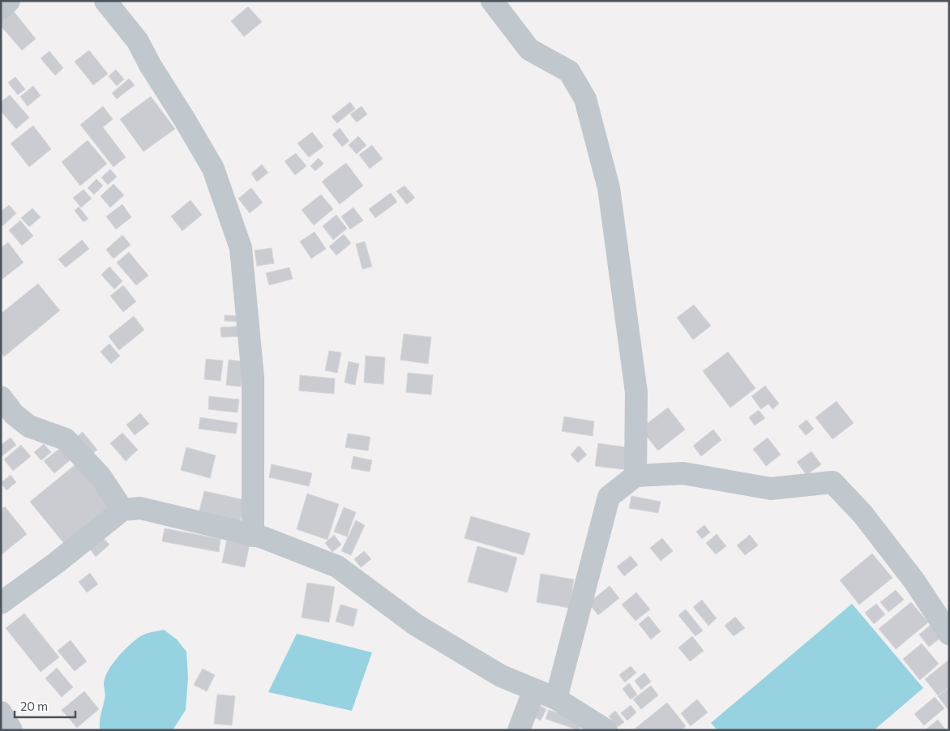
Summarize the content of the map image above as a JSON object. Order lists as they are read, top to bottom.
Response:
{
  "scale_bar": "20 m"
}
